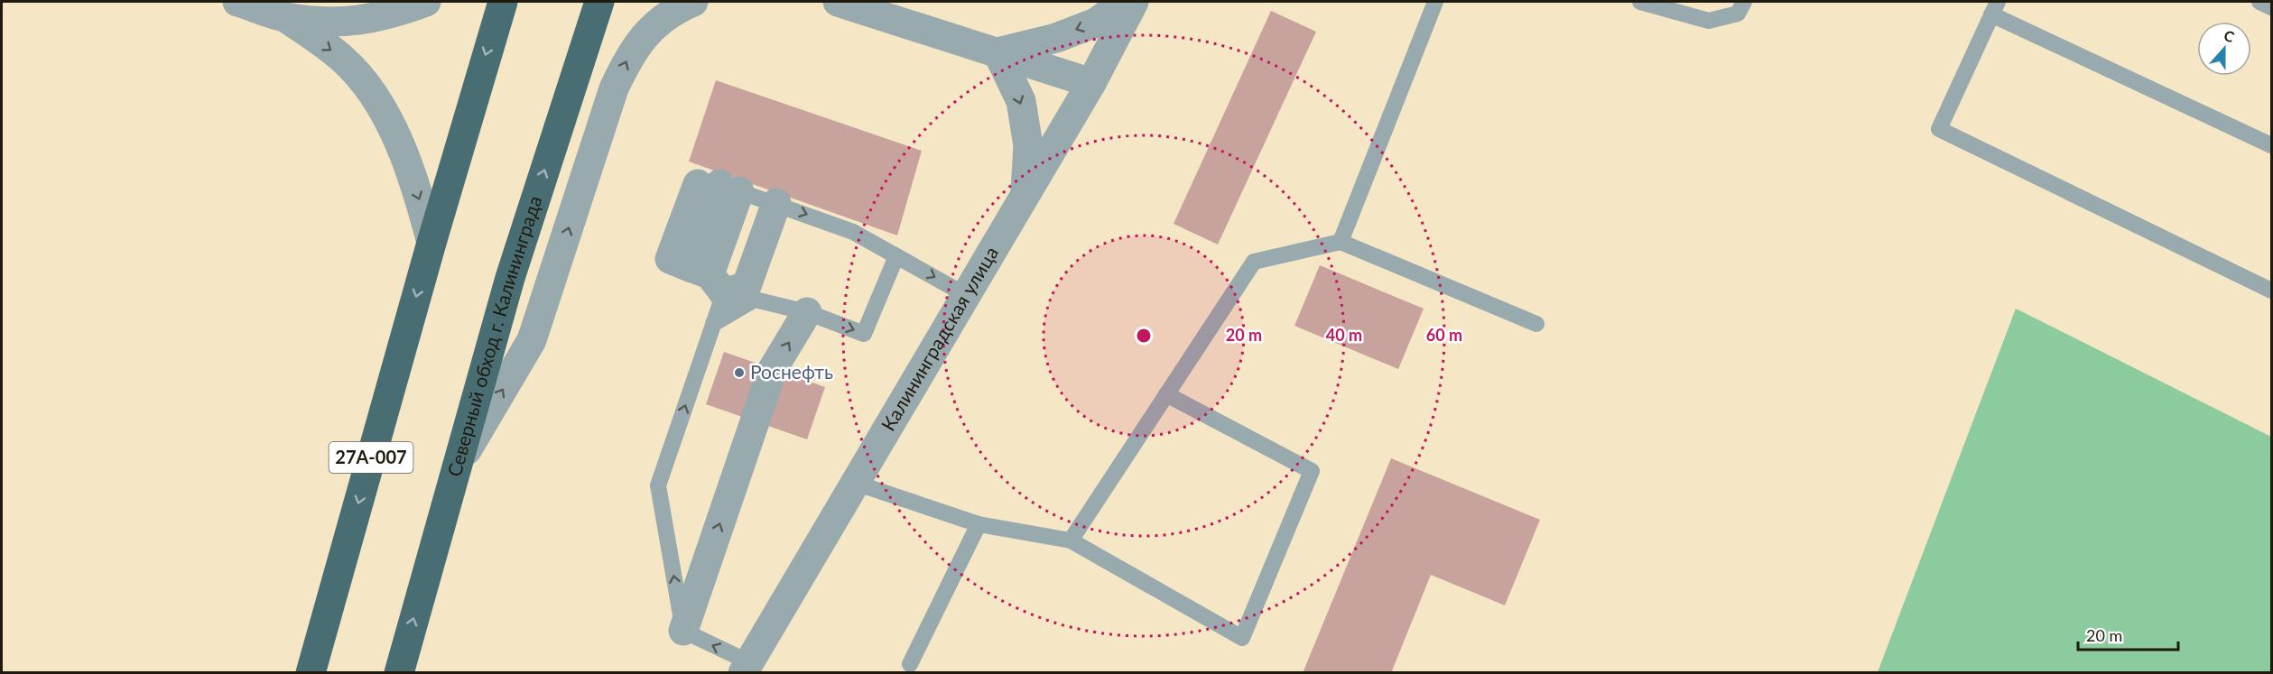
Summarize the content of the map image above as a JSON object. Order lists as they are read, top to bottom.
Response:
{
  "streets": {
    "highway": ["Северный обход г. Калининграда", "27А-007"],
    "street": ["Калининградская улица"]
  },
  "places": ["Роснефть"],
  "scale_bar": "20 m",
  "north": "top",
  "rings": ["20 m", "40 m", "60 m"]
}
